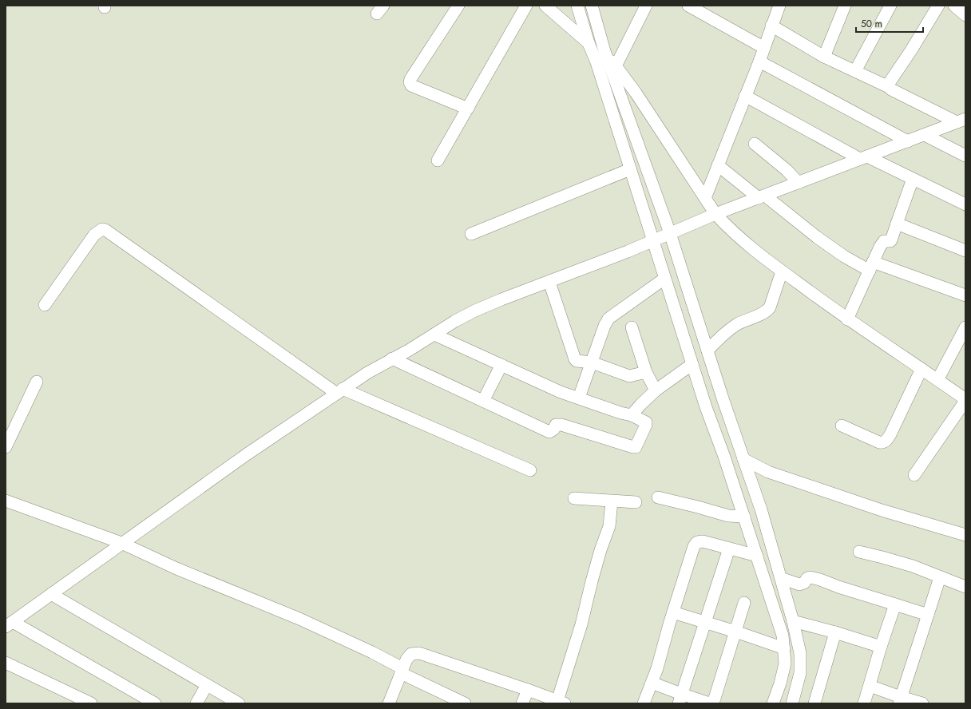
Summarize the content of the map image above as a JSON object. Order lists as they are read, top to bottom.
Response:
{
  "scale_bar": "50 m"
}
